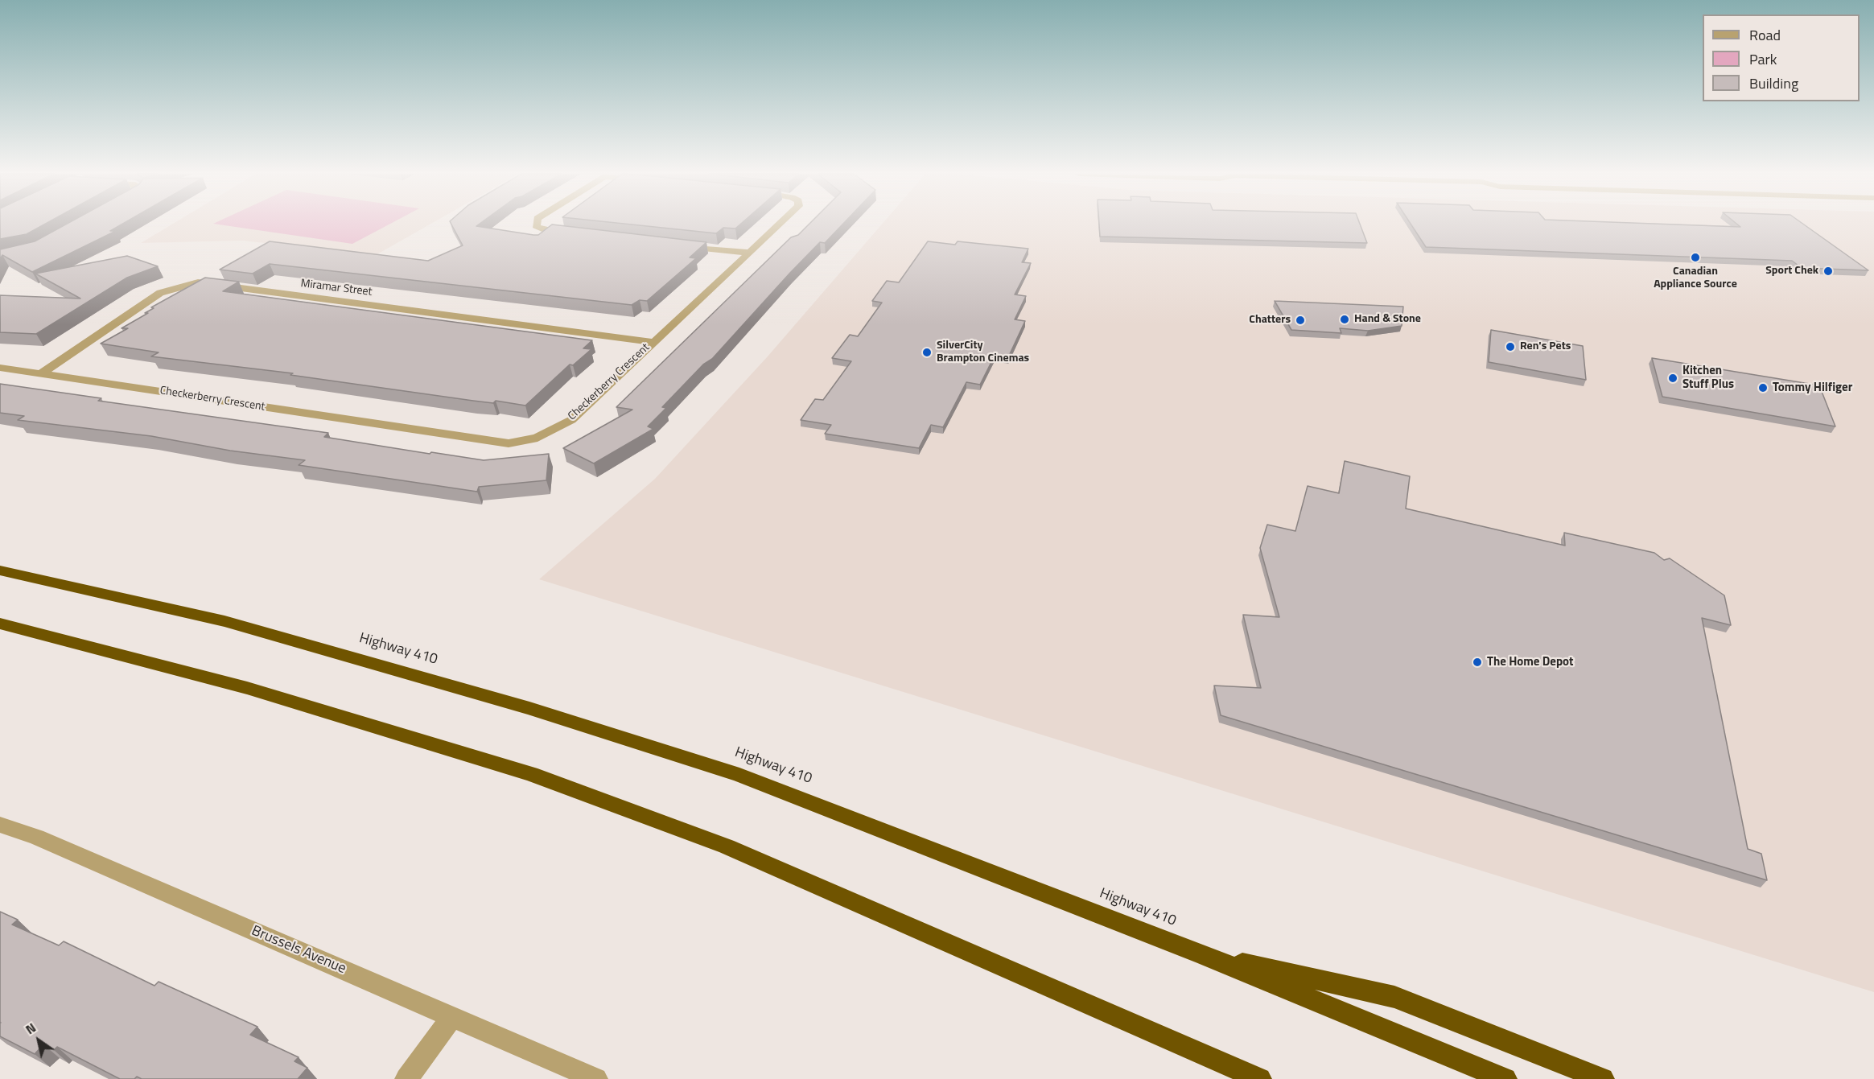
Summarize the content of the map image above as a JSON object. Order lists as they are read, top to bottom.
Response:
{
  "streets": {
    "highway": ["Highway 410"],
    "street": ["Miramar Street", "Checkerberry Crescent", "Brussels Avenue"]
  },
  "crossings": [
    ["Miramar Street", "Checkerberry Crescent"]
  ],
  "places": [
    "Canadian Appliance Source",
    "Sport Chek",
    "Hand & Stone",
    "Chatters",
    "Ren's Pets",
    "SilverCity Brampton Cinemas",
    "Kitchen Stuff Plus",
    "Tommy Hilfiger",
    "The Home Depot"
  ],
  "legend": ["Road", "Park", "Building"],
  "north": "top left"
}
